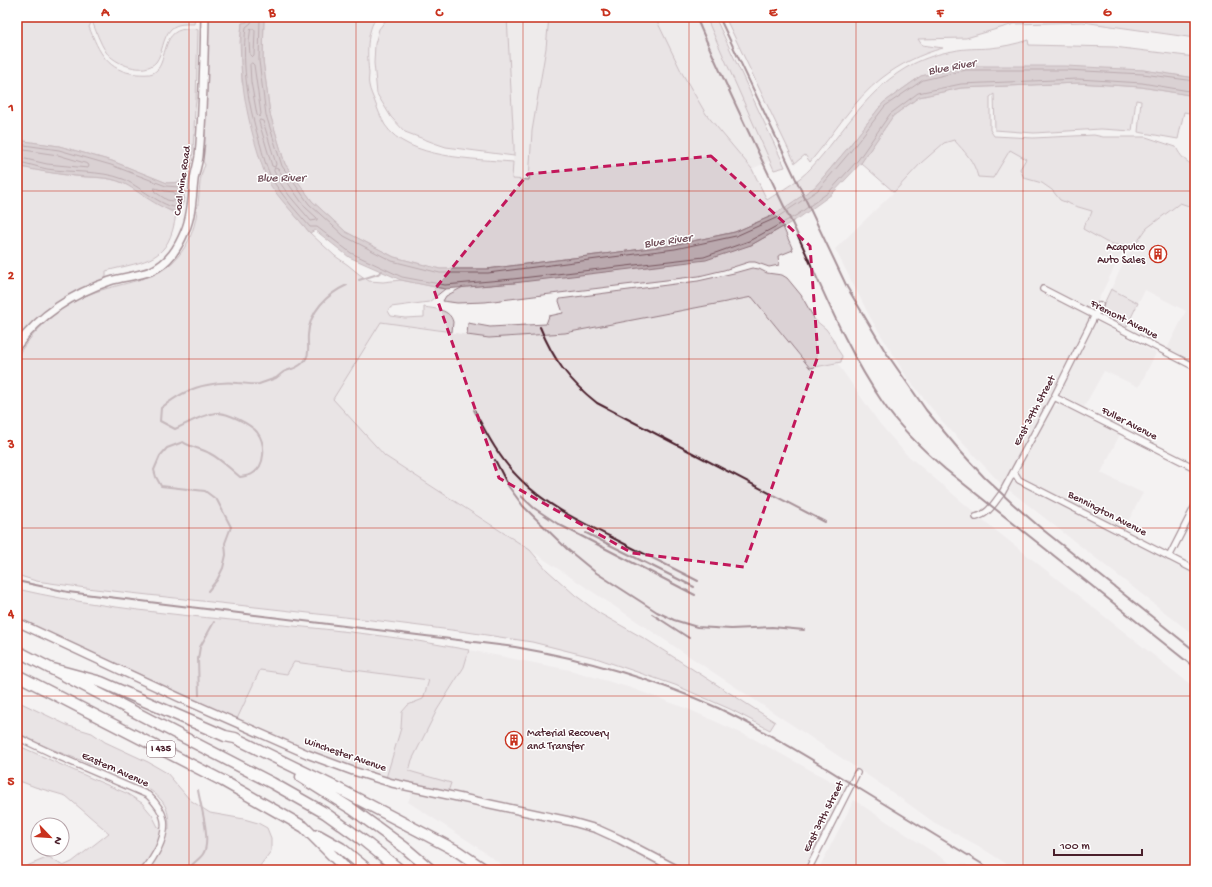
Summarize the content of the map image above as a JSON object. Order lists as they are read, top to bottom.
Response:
{
  "streets": {
    "highway": ["I 435"],
    "street": [
      "Coal Mine Road",
      "Fremont Avenue",
      "East 39th Street",
      "Fuller Avenue",
      "Bennington Avenue",
      "Winchester Avenue",
      "Eastern Avenue"
    ]
  },
  "crossings": [
    ["Fremont Avenue", "East 39th Street"],
    ["East 39th Street", "Fuller Avenue"],
    ["East 39th Street", "Bennington Avenue"]
  ],
  "water": ["Blue River"],
  "places": {
    "building": ["Acapulco Auto Sales", "Material Recovery and Transfer"]
  },
  "scale_bar": "100 m",
  "north": "bottom right",
  "grid": {
    "columns": [
      "A",
      "B",
      "C",
      "D",
      "E",
      "F",
      "G"
    ],
    "rows": [
      "1",
      "2",
      "3",
      "4",
      "5"
    ]
  }
}
